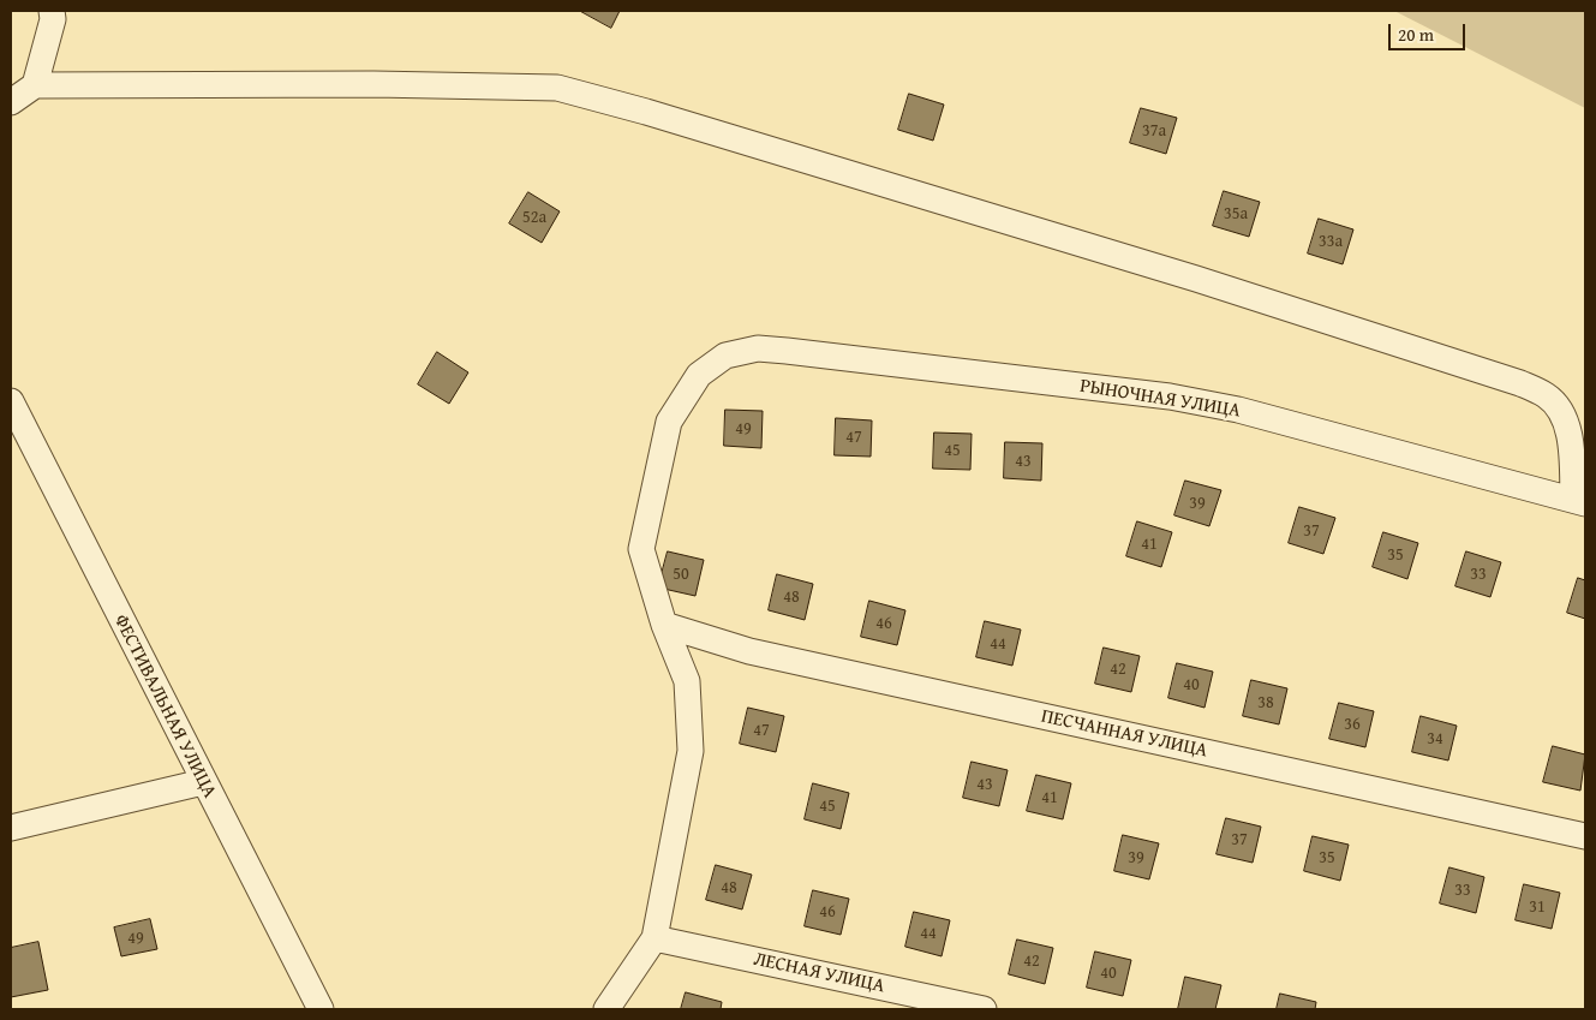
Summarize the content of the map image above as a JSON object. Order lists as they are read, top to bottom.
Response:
{
  "streets": {
    "street": [
      "РЫНОЧНАЯ УЛИЦА",
      "ФЕСТИВАЛЬНАЯ УЛИЦА",
      "ПЕСЧАННАЯ УЛИЦА",
      "ЛЕСНАЯ УЛИЦА"
    ]
  },
  "crossings": [
    ["РЫНОЧНАЯ УЛИЦА", "ПЕСЧАННАЯ УЛИЦА"]
  ],
  "house_numbers": [
    "37а",
    "35а",
    "52а",
    "33а",
    "49",
    "47",
    "45",
    "43",
    "39",
    "37",
    "41",
    "35",
    "50",
    "33",
    "48",
    "46",
    "44",
    "42",
    "40",
    "38",
    "36",
    "47",
    "34",
    "43",
    "41",
    "45",
    "37",
    "39",
    "35",
    "48",
    "33",
    "31",
    "46",
    "44",
    "49",
    "42",
    "40"
  ],
  "scale_bar": "20 m"
}
